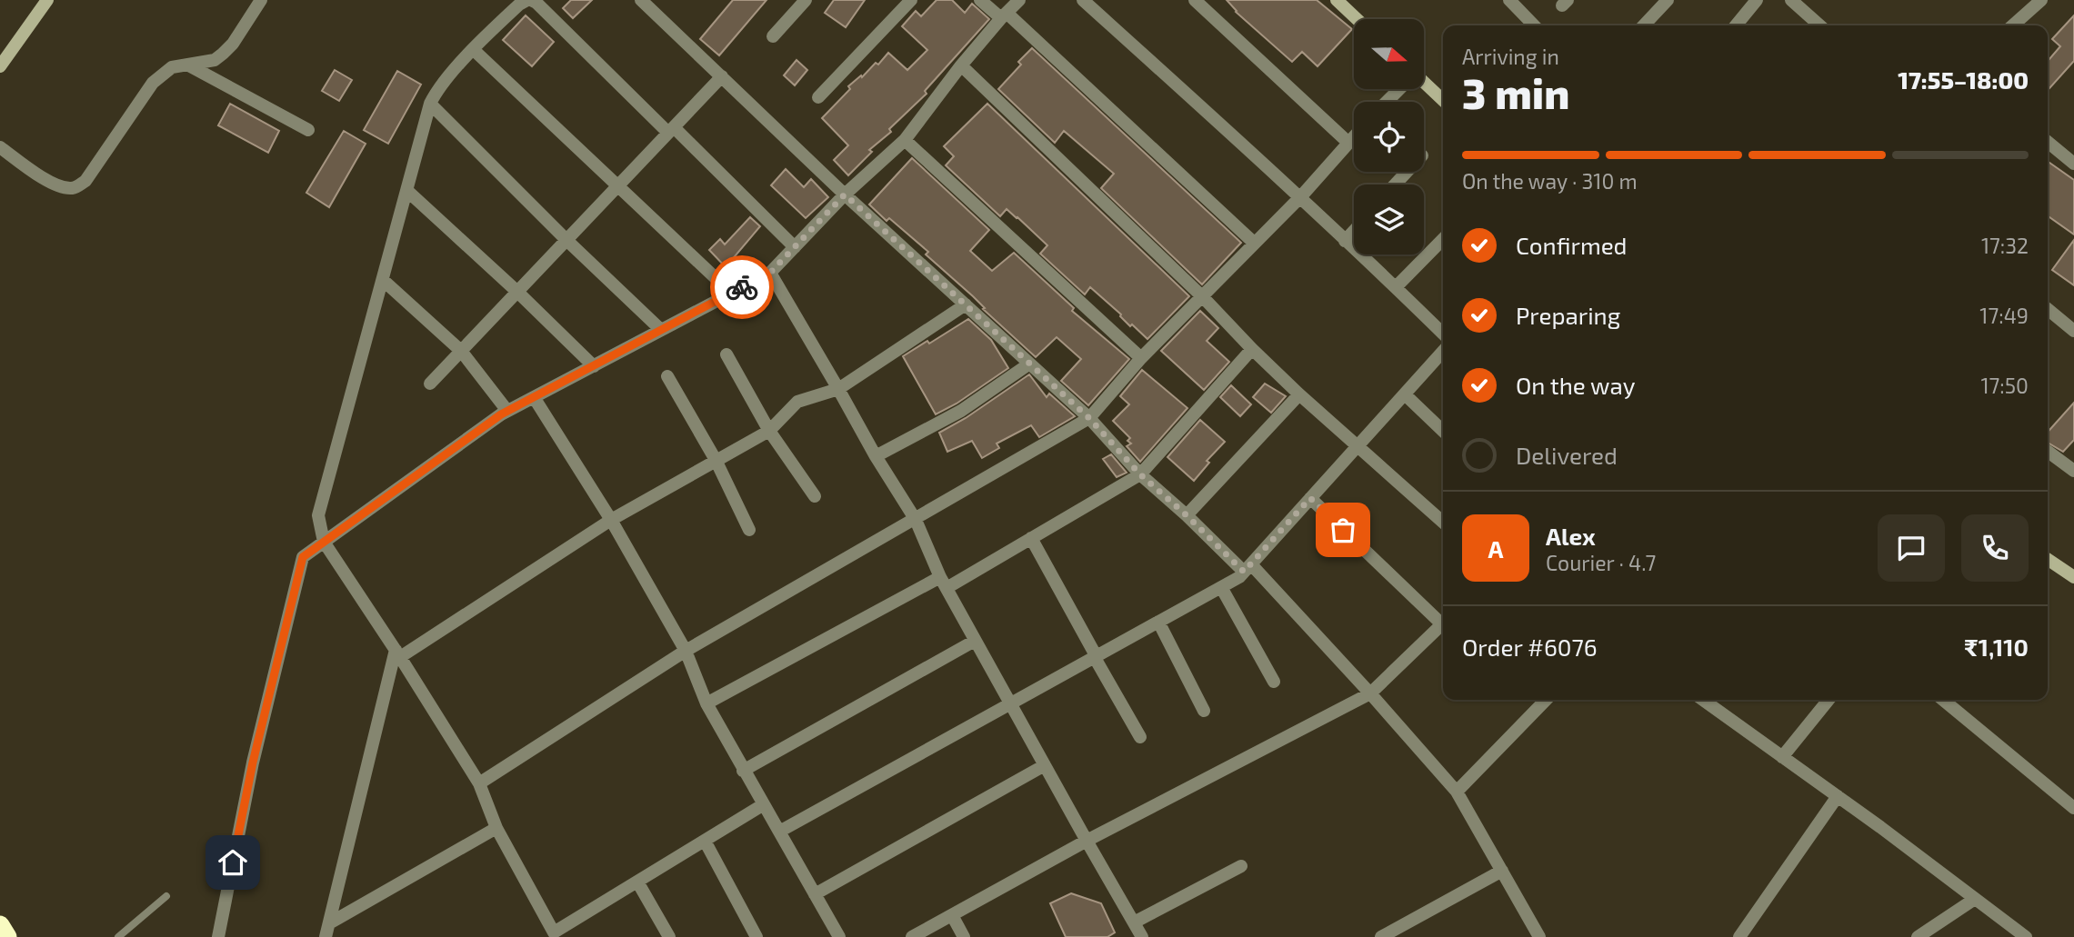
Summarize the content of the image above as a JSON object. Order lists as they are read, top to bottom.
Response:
{
  "north": "right",
  "page": {
    "heading": ["3 min", "Arriving in", "17:55–18:00"],
    "panel": [
      "Alex",
      "Courier · 4.7",
      "Order #6076",
      "₹1,110"
    ],
    "bar": "On the way · 310 m",
    "list": [
      ["Confirmed", "17:32"],
      ["Preparing", "17:49"],
      ["On the way", "17:50"],
      "Delivered"
    ],
    "round": "A"
  }
}
